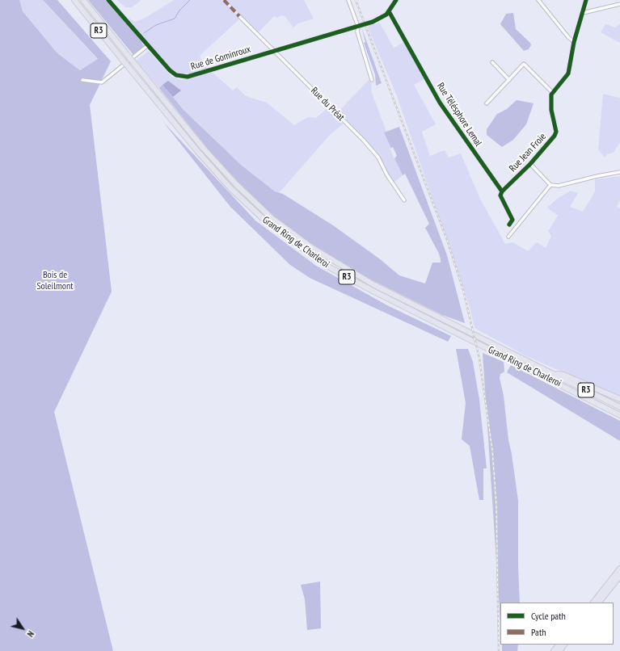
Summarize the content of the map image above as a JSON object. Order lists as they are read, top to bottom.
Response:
{
  "streets": {
    "highway": ["R3", "Grand Ring de Charleroi"],
    "street": [
      "Rue de Gominroux",
      "Rue du Préat",
      "Rue Télésphore Lemal",
      "Rue Jean Froie"
    ]
  },
  "crossings": [
    ["Rue de Gominroux", "Rue du Préat"],
    ["Rue de Gominroux", "Rue Télésphore Lemal"],
    ["Rue Télésphore Lemal", "Rue Jean Froie"]
  ],
  "parks": ["Bois de Soleilmont"],
  "legend": ["Cycle path", "Path"],
  "north": "bottom right"
}
